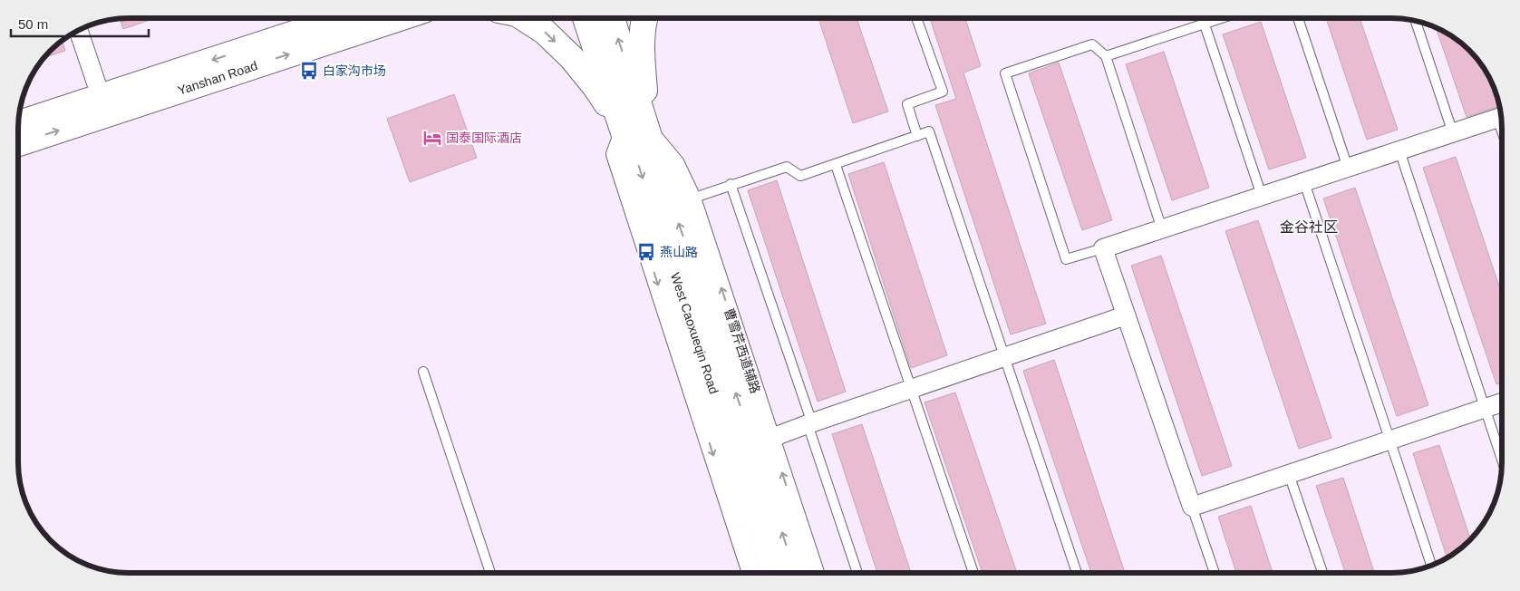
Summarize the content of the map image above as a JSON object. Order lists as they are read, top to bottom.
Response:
{
  "streets": {
    "main road": ["Yanshan Road", "West Caoxueqin Road"],
    "street": ["曹雪芹西道辅路"]
  },
  "crossings": [
    ["West Caoxueqin Road", "曹雪芹西道辅路"]
  ],
  "one_way": ["曹雪芹西道辅路"],
  "districts": ["金谷社区"],
  "places": {
    "bus stop": ["白家沟市场", "燕山路"],
    "hotel": ["国泰国际酒店"]
  },
  "scale_bar": "50 m"
}
